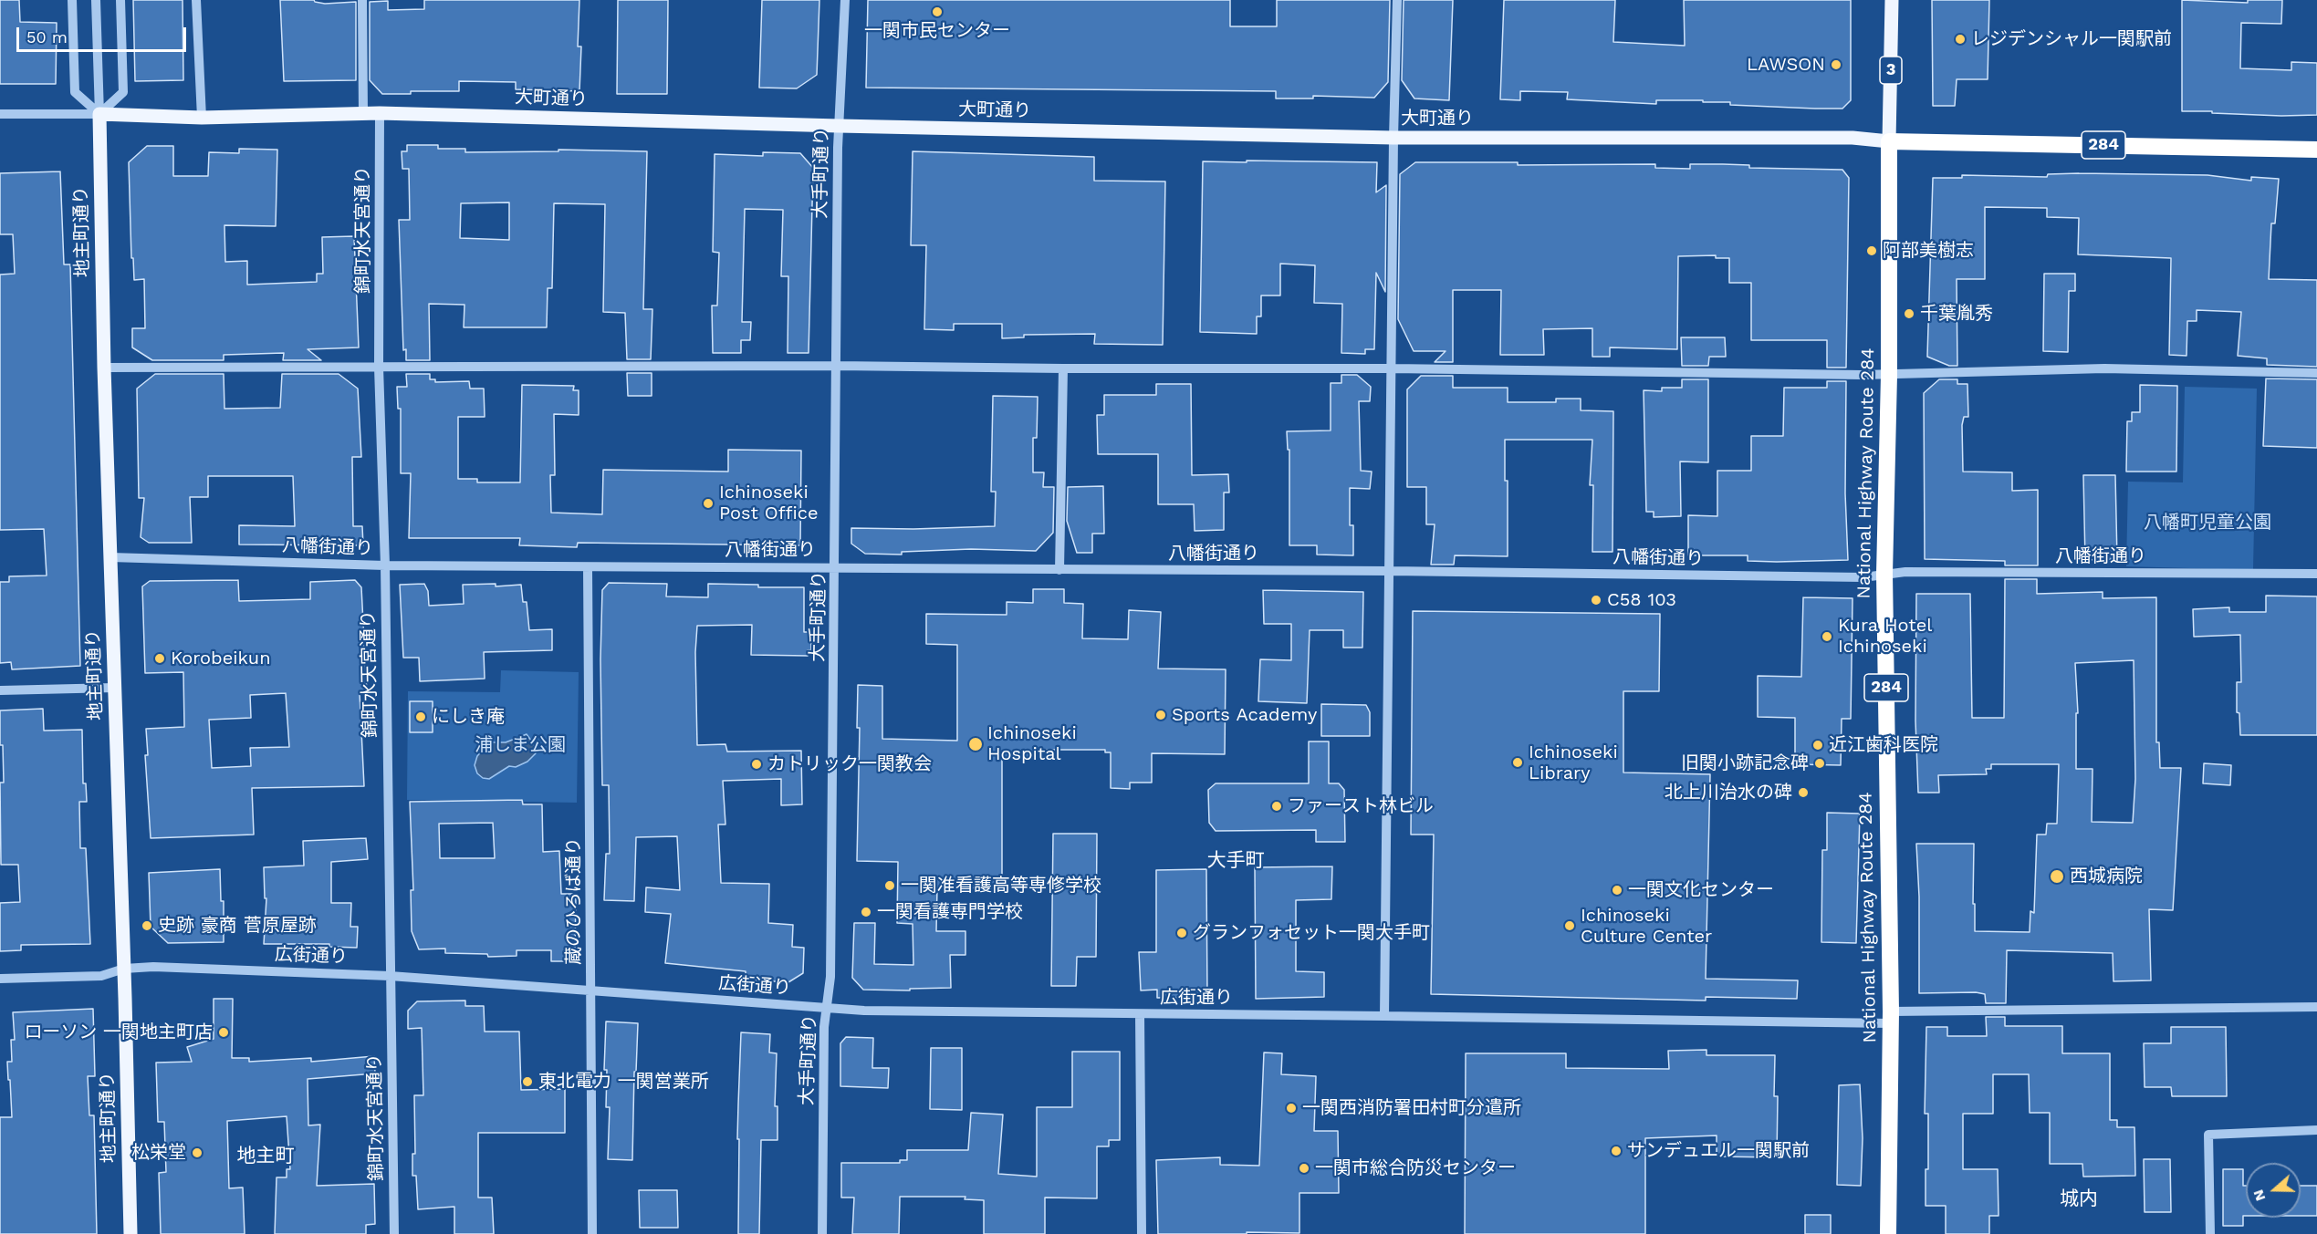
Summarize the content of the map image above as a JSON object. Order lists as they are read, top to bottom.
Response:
{
  "streets": {
    "highway": ["284", "National Highway Route 284"],
    "main road": ["3", "大町通り", "地主町通り"],
    "street": [
      "大手町通り",
      "錦町水天宮通り",
      "八幡街通り",
      "蔵のひろば通り",
      "広街通り"
    ]
  },
  "crossings": [
    ["3", "大町通り"],
    ["3", "284"],
    ["3", "National Highway Route 284"],
    ["大町通り", "284"],
    ["大町通り", "大手町通り"],
    ["大町通り", "錦町水天宮通り"],
    ["大町通り", "地主町通り"],
    ["大町通り", "National Highway Route 284"],
    ["284", "National Highway Route 284"],
    ["大手町通り", "八幡街通り"],
    ["大手町通り", "広街通り"],
    ["錦町水天宮通り", "八幡街通り"],
    ["錦町水天宮通り", "広街通り"],
    ["地主町通り", "八幡街通り"],
    ["地主町通り", "広街通り"],
    ["National Highway Route 284", "八幡街通り"],
    ["National Highway Route 284", "広街通り"],
    ["八幡街通り", "蔵のひろば通り"],
    ["蔵のひろば通り", "広街通り"]
  ],
  "districts": ["大手町", "地主町", "城内"],
  "parks": ["八幡町児童公園", "浦しま公園"],
  "places": [
    "一関市民センター",
    "レジデンシャル一関駅前",
    "LAWSON",
    "阿部美樹志",
    "千葉胤秀",
    "Ichinoseki Post Office",
    "C58 103",
    "Kura Hotel Ichinoseki",
    "Korobeikun",
    "Sports Academy",
    "にしき庵",
    "Ichinoseki Hospital",
    "近江歯科医院",
    "Ichinoseki Library",
    "旧関小跡記念碑",
    "カトリック一関教会",
    "北上川治水の碑",
    "ファースト林ビル",
    "西城病院",
    "一関准看護高等専修学校",
    "一関文化センター",
    "一関看護専門学校",
    "史跡 豪商 菅原屋跡",
    "Ichinoseki Culture Center",
    "グランフォセット一関大手町",
    "ローソン 一関地主町店",
    "東北電力 一関営業所",
    "一関西消防署田村町分遣所",
    "サンデュエル一関駅前",
    "松栄堂",
    "一関市総合防災センター"
  ],
  "scale_bar": "50 m",
  "north": "left"
}
